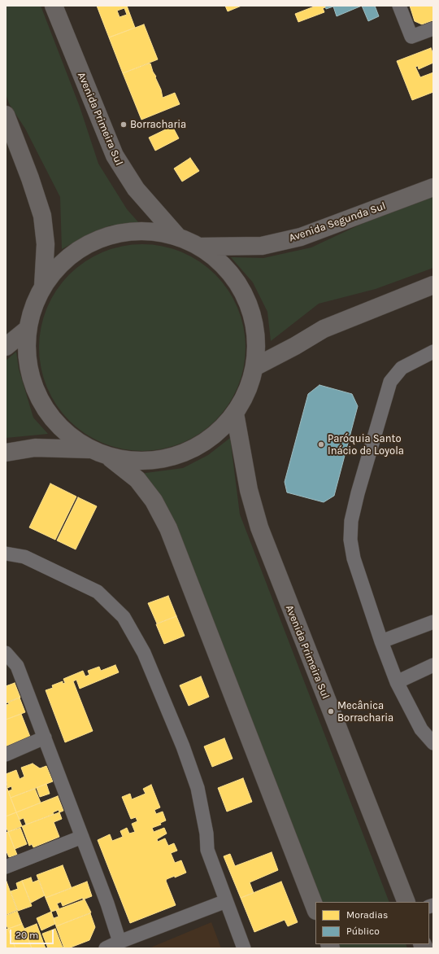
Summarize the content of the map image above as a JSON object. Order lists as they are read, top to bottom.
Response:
{
  "streets": {
    "main road": ["Avenida Primeira Sul", "Avenida Segunda Sul"]
  },
  "places": ["Borracharia", "Paróquia Santo Inácio de Loyola", "Mecânica Borracharia"],
  "legend": ["Moradias", "Público"],
  "scale_bar": "20 m"
}
